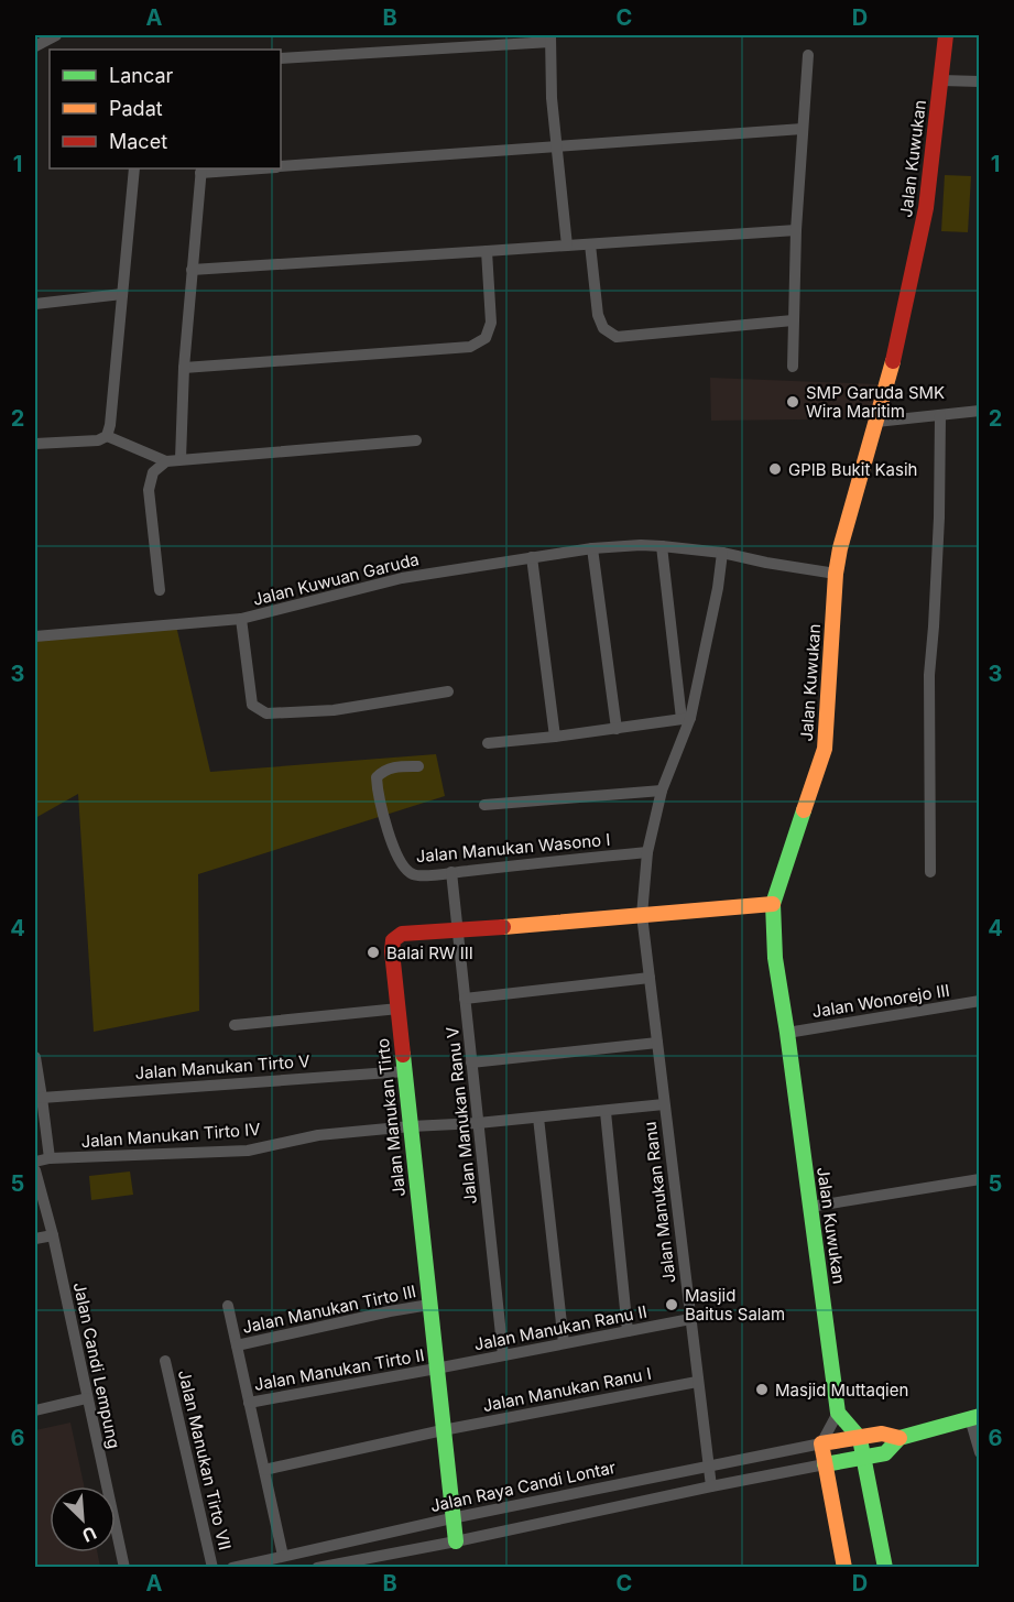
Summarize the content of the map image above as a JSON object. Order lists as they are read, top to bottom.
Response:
{
  "streets": {
    "street": [
      "Jalan Kuwukan",
      "Jalan Kuwuan Garuda",
      "Jalan Manukan Wasono I",
      "Jalan Wonorejo III",
      "Jalan Manukan Tirto V",
      "Jalan Manukan Ranu V",
      "Jalan Manukan Tirto",
      "Jalan Manukan Tirto IV",
      "Jalan Manukan Ranu",
      "Jalan Manukan Tirto III",
      "Jalan Manukan Ranu II",
      "Jalan Candi Lempung",
      "Jalan Manukan Tirto II",
      "Jalan Manukan Ranu I",
      "Jalan Manukan Tirto VII",
      "Jalan Raya Candi Lontar"
    ]
  },
  "crossings": [
    ["Jalan Kuwukan", "Jalan Kuwuan Garuda"],
    ["Jalan Kuwukan", "Jalan Wonorejo III"],
    ["Jalan Kuwukan", "Jalan Manukan Tirto"],
    ["Jalan Kuwuan Garuda", "Jalan Manukan Ranu"],
    ["Jalan Manukan Wasono I", "Jalan Manukan Ranu V"],
    ["Jalan Manukan Wasono I", "Jalan Manukan Ranu"],
    ["Jalan Manukan Tirto V", "Jalan Manukan Tirto"],
    ["Jalan Manukan Ranu V", "Jalan Manukan Tirto"],
    ["Jalan Manukan Ranu V", "Jalan Manukan Tirto IV"],
    ["Jalan Manukan Ranu V", "Jalan Manukan Ranu II"],
    ["Jalan Manukan Tirto", "Jalan Manukan Tirto IV"],
    ["Jalan Manukan Tirto", "Jalan Manukan Ranu"],
    ["Jalan Manukan Tirto", "Jalan Manukan Tirto III"],
    ["Jalan Manukan Tirto", "Jalan Manukan Ranu II"],
    ["Jalan Manukan Tirto", "Jalan Manukan Tirto II"],
    ["Jalan Manukan Tirto", "Jalan Manukan Ranu I"],
    ["Jalan Manukan Tirto", "Jalan Raya Candi Lontar"],
    ["Jalan Manukan Tirto IV", "Jalan Manukan Ranu"],
    ["Jalan Manukan Ranu", "Jalan Manukan Ranu II"],
    ["Jalan Manukan Ranu", "Jalan Manukan Ranu I"],
    ["Jalan Manukan Ranu", "Jalan Raya Candi Lontar"],
    ["Jalan Manukan Ranu II", "Jalan Manukan Tirto II"]
  ],
  "places": [
    "SMP Garuda SMK Wira Maritim",
    "GPIB Bukit Kasih",
    "Balai RW III",
    "Masjid Baitus Salam",
    "Masjid Muttaqien"
  ],
  "legend": ["Lancar", "Padat", "Macet"],
  "north": "bottom right",
  "grid": {
    "columns": [
      "A",
      "B",
      "C",
      "D"
    ],
    "rows": [
      "1",
      "2",
      "3",
      "4",
      "5",
      "6"
    ]
  }
}
